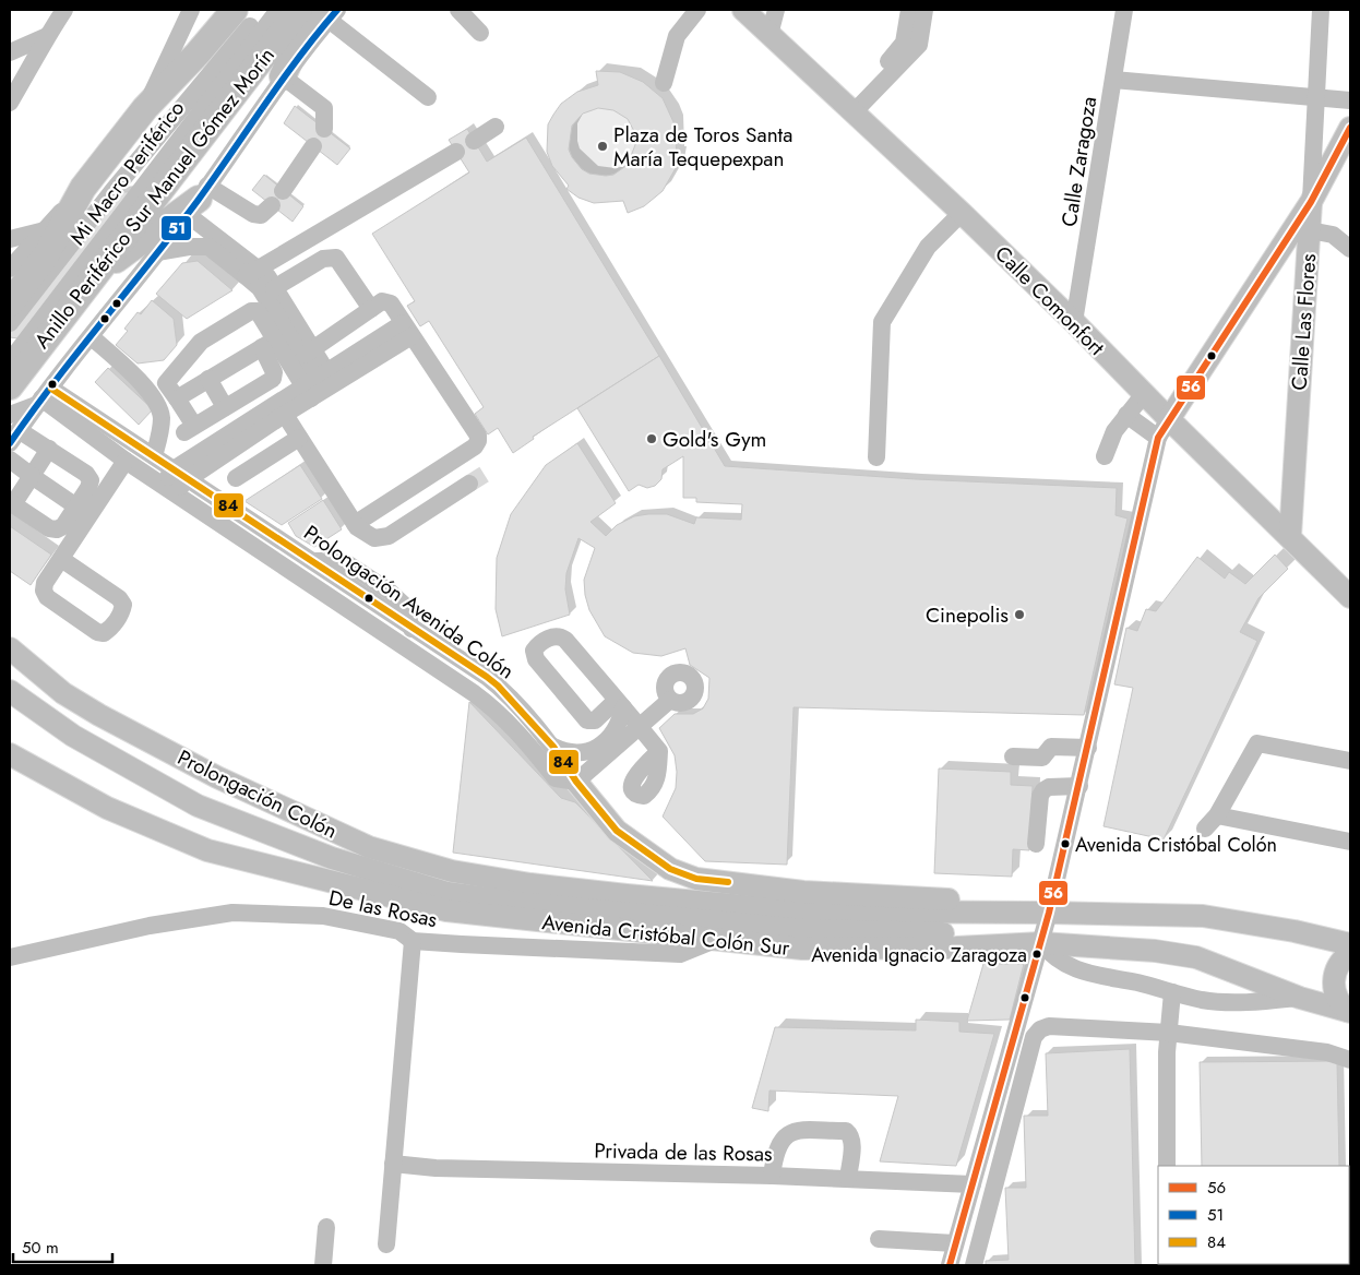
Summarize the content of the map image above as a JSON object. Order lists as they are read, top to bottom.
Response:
{
  "streets": {
    "highway": ["Anillo Periférico Sur Manuel Gómez Morín"],
    "main road": [
      "Calle Comonfort",
      "Calle Las Flores",
      "Prolongación Colón",
      "Avenida Cristóbal Colón Sur"
    ],
    "street": [
      "Calle Zaragoza",
      "Mi Macro Periférico",
      "Prolongación Avenida Colón",
      "De las Rosas",
      "Privada de las Rosas"
    ]
  },
  "crossings": [
    ["Calle Zaragoza", "Calle Comonfort"],
    ["Calle Comonfort", "Calle Las Flores"],
    ["Prolongación Colón", "Avenida Cristóbal Colón Sur"],
    ["De las Rosas", "Avenida Cristóbal Colón Sur"]
  ],
  "places": [
    "Plaza de Toros Santa María Tequepexpan",
    "Gold's Gym",
    "Cinepolis",
    "Avenida Cristóbal Colón",
    "Avenida Ignacio Zaragoza"
  ],
  "lines": ["transit line 51", "transit line 56", "transit line 84"],
  "legend": ["56", "51", "84"],
  "scale_bar": "50 m"
}
